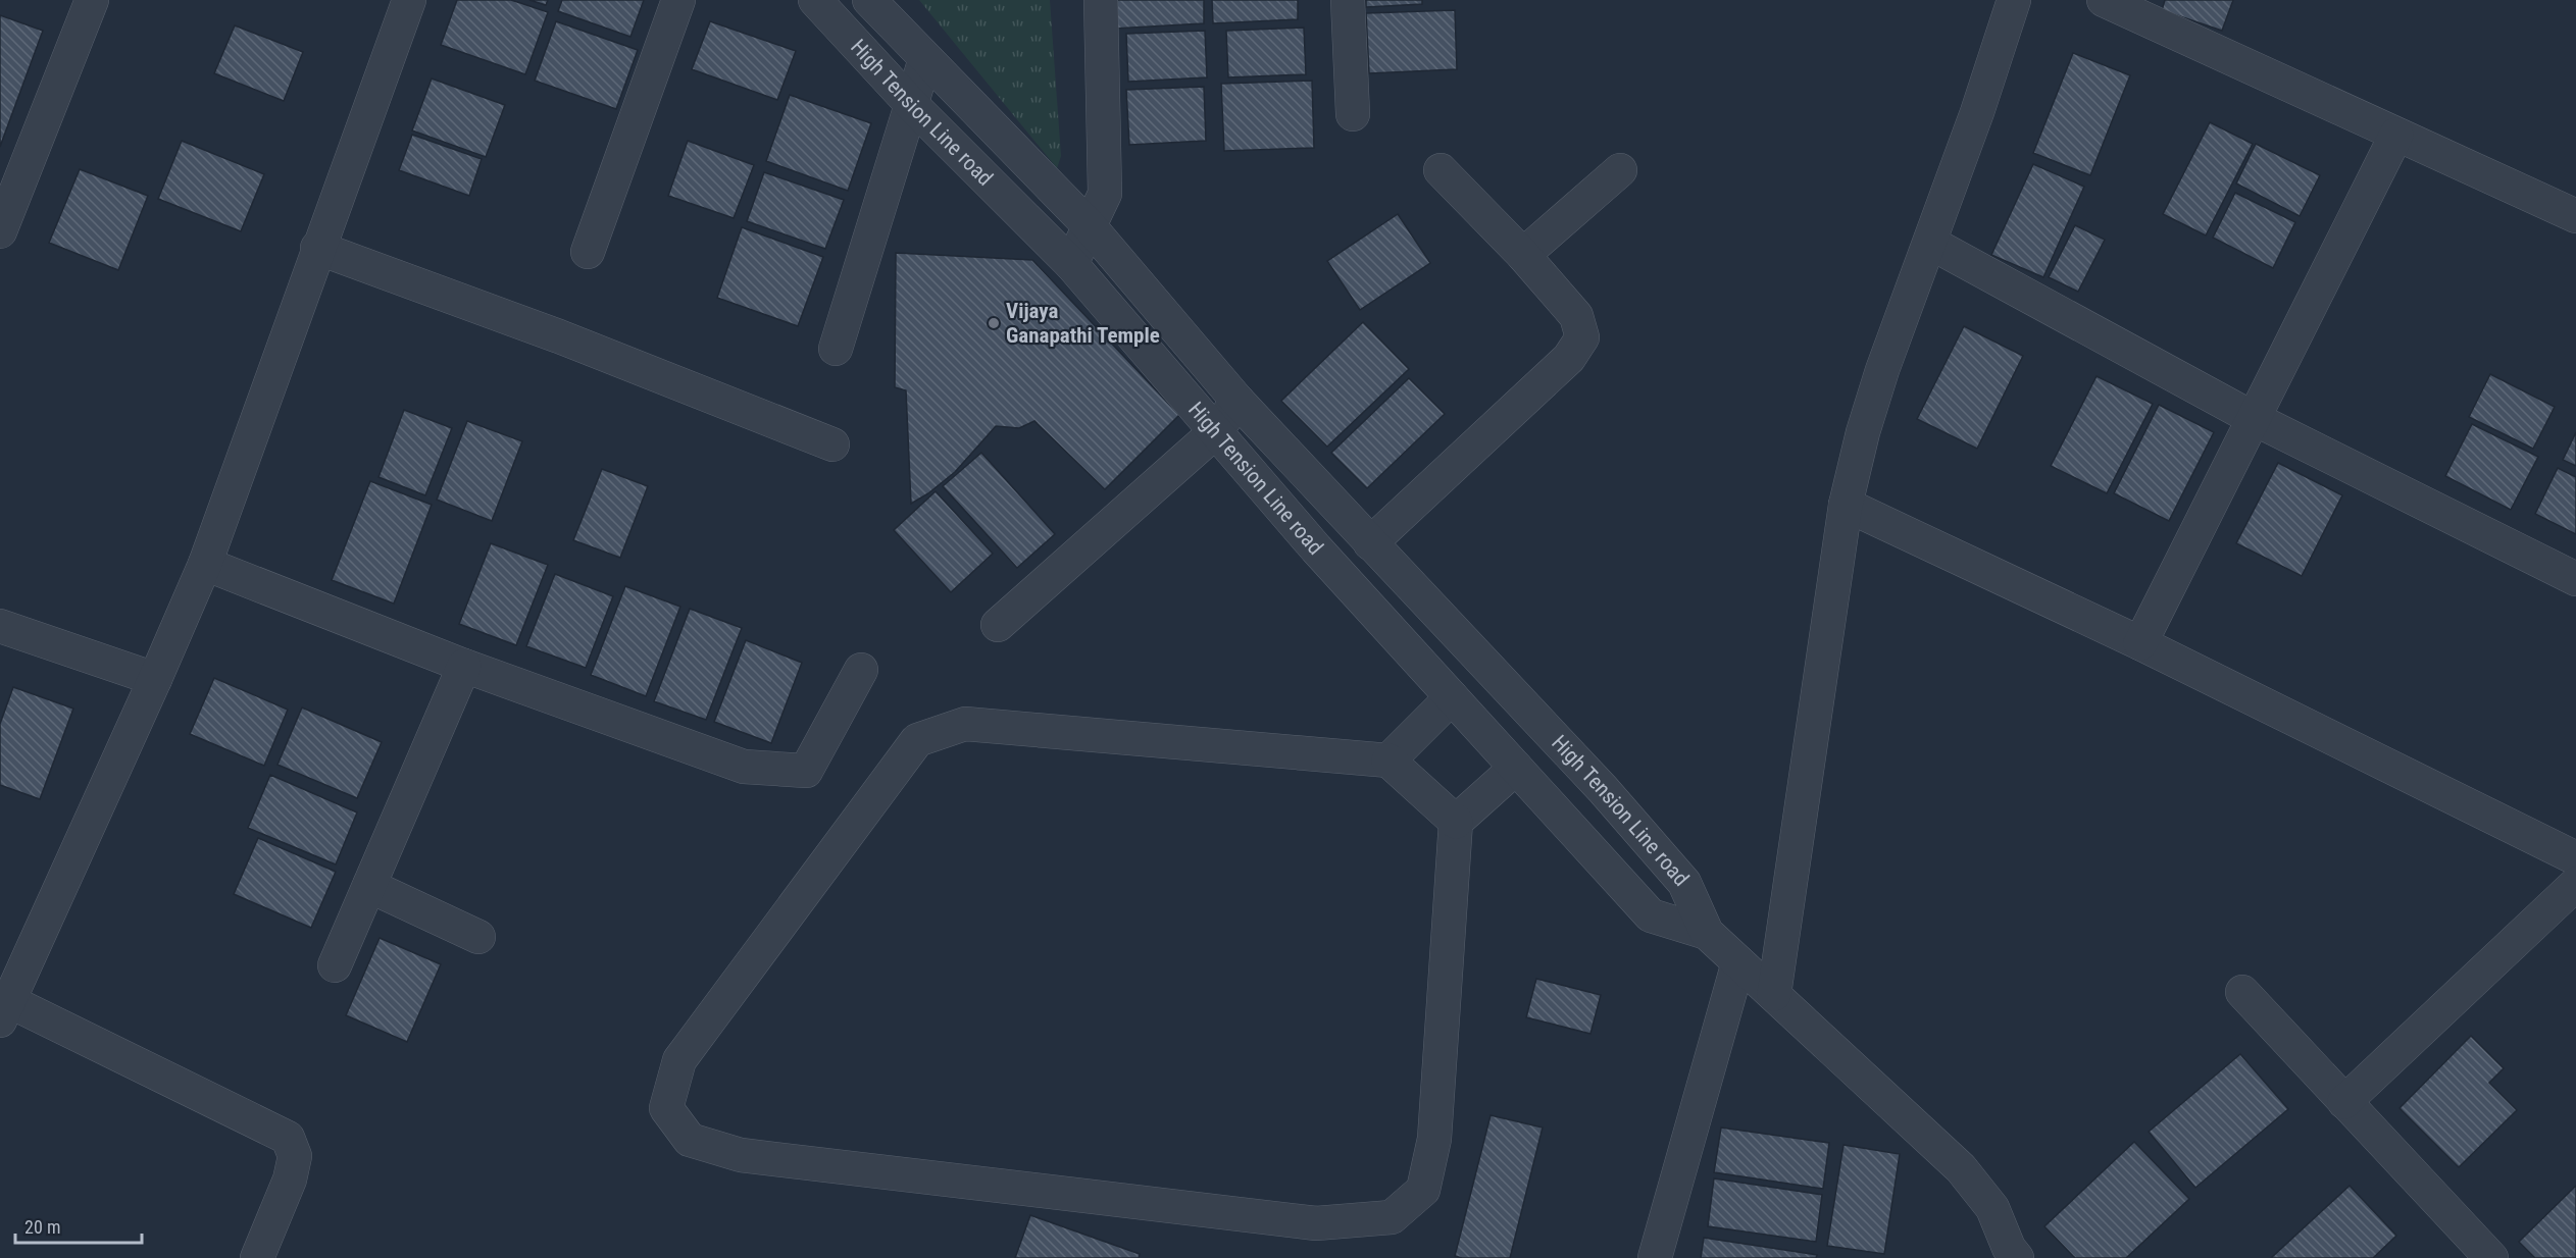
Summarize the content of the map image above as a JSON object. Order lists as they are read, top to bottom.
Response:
{
  "streets": {
    "street": ["High Tension Line road"]
  },
  "places": ["Vijaya Ganapathi Temple"],
  "scale_bar": "20 m"
}
